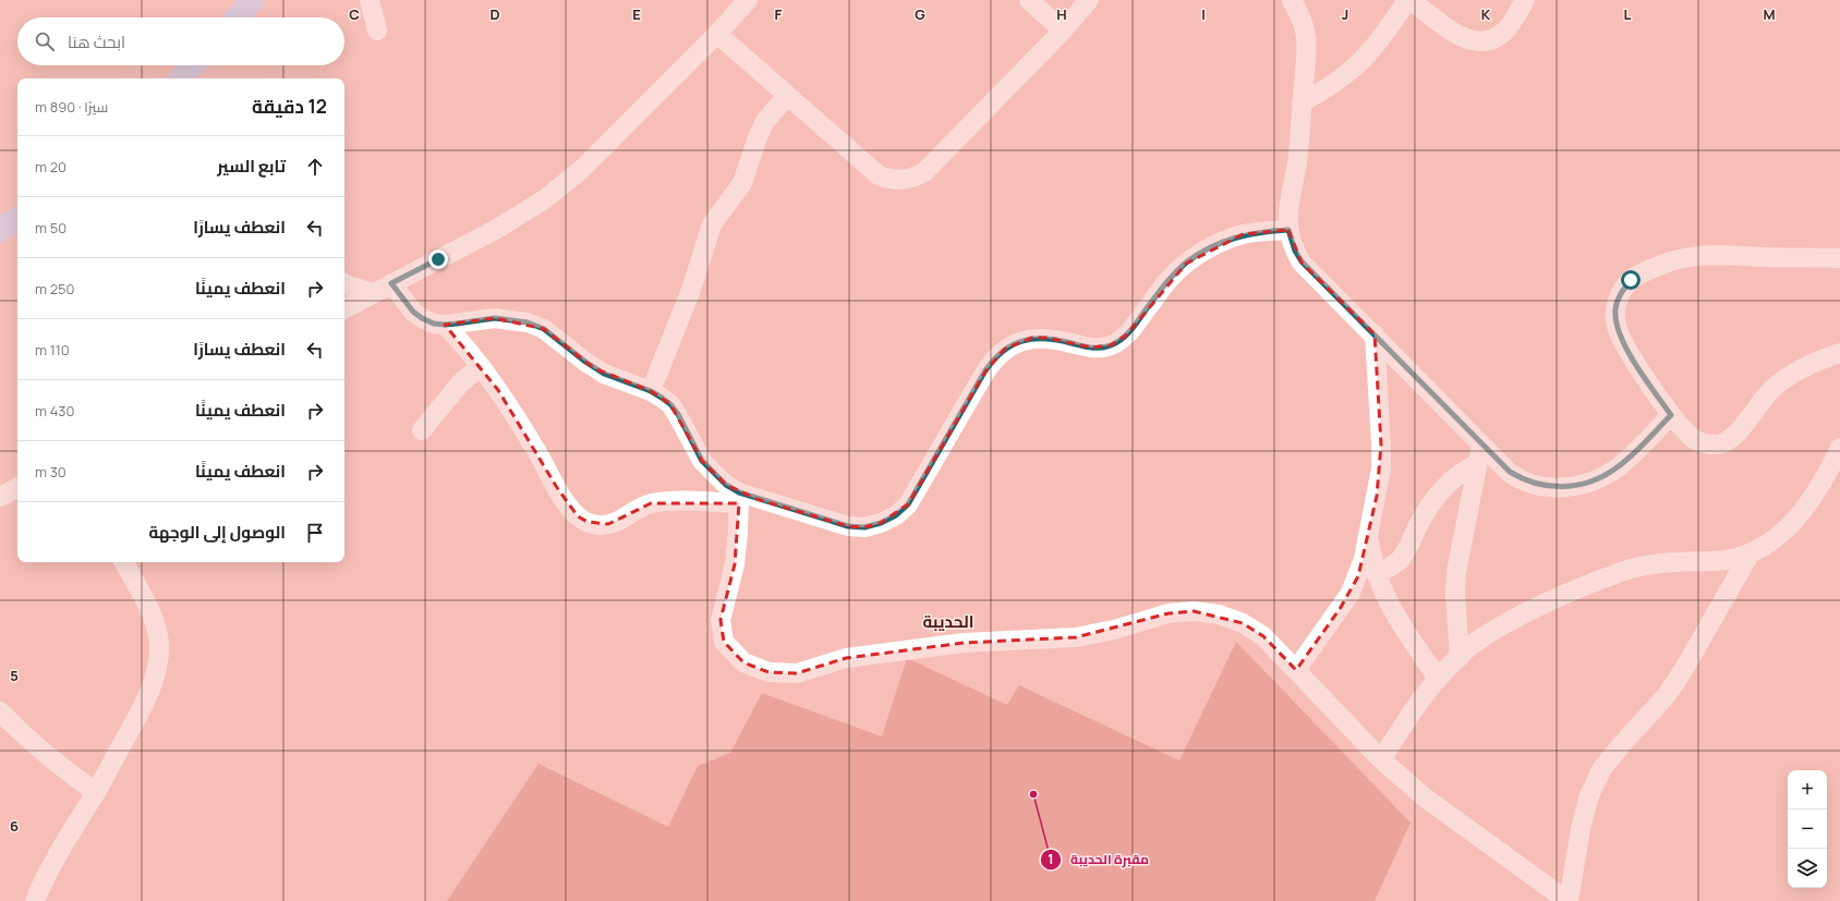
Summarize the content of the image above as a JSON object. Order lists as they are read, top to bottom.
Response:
{
  "districts": ["الحديبة"],
  "places": ["مقبرة الحديبة"],
  "page": {
    "search": "ابحث هنا",
    "heading": ["12 دقيقة", "سيرًا · 890 m"],
    "list": [
      ["تابع السير", "20 m"],
      ["انعطف يسارًا", "50 m"],
      ["انعطف يمينًا", "250 m"],
      ["انعطف يسارًا", "110 m"],
      ["انعطف يمينًا", "430 m"],
      ["انعطف يمينًا", "30 m"],
      "الوصول إلى الوجهة"
    ],
    "map_buttons": ["+", "−"]
  },
  "grid": {
    "columns": [
      "C",
      "D",
      "E",
      "F",
      "G",
      "H",
      "I",
      "J",
      "K",
      "L",
      "M"
    ],
    "rows": ["5", "6"]
  }
}
